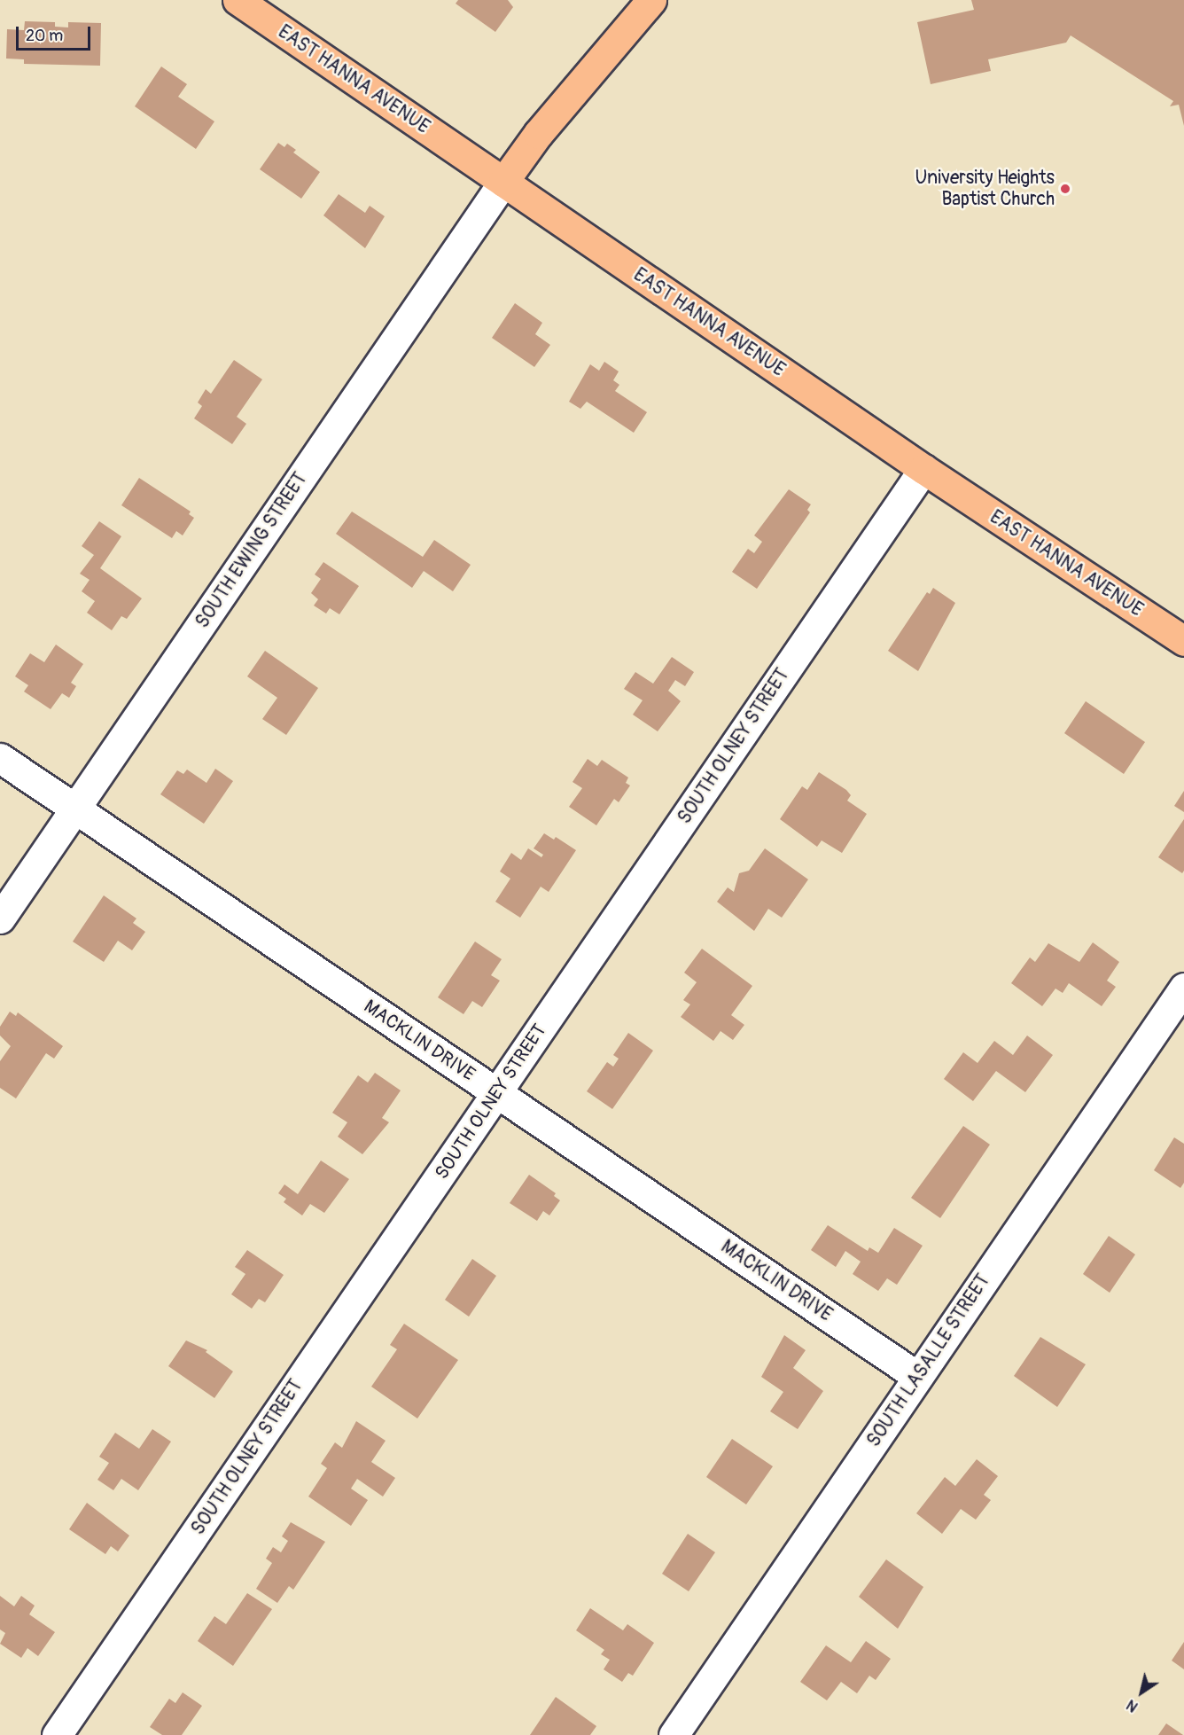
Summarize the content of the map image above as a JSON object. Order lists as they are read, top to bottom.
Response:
{
  "streets": {
    "main road": ["EAST HANNA AVENUE"],
    "street": [
      "SOUTH EWING STREET",
      "SOUTH OLNEY STREET",
      "MACKLIN DRIVE",
      "SOUTH LASALLE STREET"
    ]
  },
  "crossings": [
    ["EAST HANNA AVENUE", "SOUTH EWING STREET"],
    ["EAST HANNA AVENUE", "SOUTH OLNEY STREET"],
    ["SOUTH EWING STREET", "MACKLIN DRIVE"],
    ["SOUTH OLNEY STREET", "MACKLIN DRIVE"],
    ["MACKLIN DRIVE", "SOUTH LASALLE STREET"]
  ],
  "places": ["University Heights Baptist Church"],
  "scale_bar": "20 m",
  "north": "bottom left"
}
